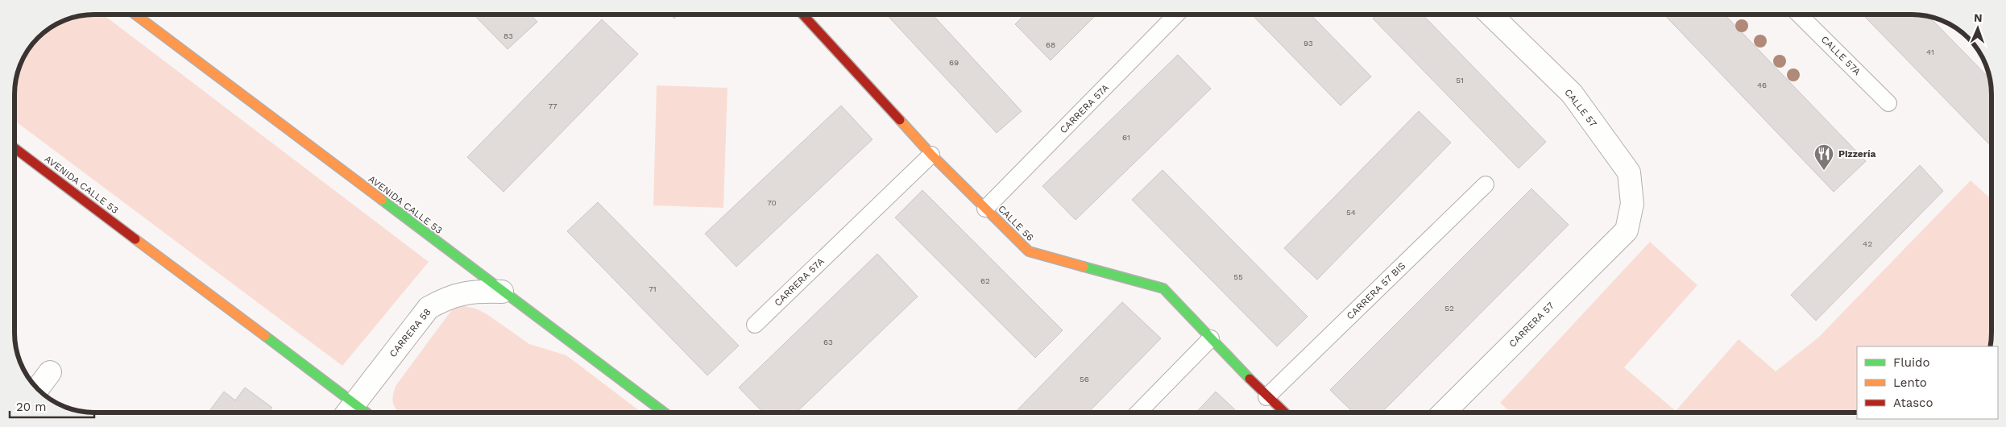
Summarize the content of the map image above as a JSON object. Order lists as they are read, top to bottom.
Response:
{
  "streets": {
    "main road": ["AVENIDA CALLE 53", "CALLE 56"],
    "street": ["CALLE 57", "CARRERA 57", "CARRERA 58"],
    "lane": ["CALLE 57A", "CARRERA 57A", "CARRERA 57 BIS"]
  },
  "crossings": [
    ["CALLE 57", "CARRERA 57"],
    ["CARRERA 57A", "CALLE 56"],
    ["AVENIDA CALLE 53", "CARRERA 58"],
    ["CALLE 56", "CARRERA 57 BIS"]
  ],
  "places": {
    "restaurant": ["Pizzería"]
  },
  "house_numbers": [
    "83",
    "93",
    "68",
    "41",
    "69",
    "51",
    "46",
    "77",
    "61",
    "70",
    "54",
    "42",
    "55",
    "62",
    "71",
    "52",
    "63",
    "56"
  ],
  "legend": ["Fluido", "Lento", "Atasco"],
  "scale_bar": "20 m",
  "north": "top"
}
